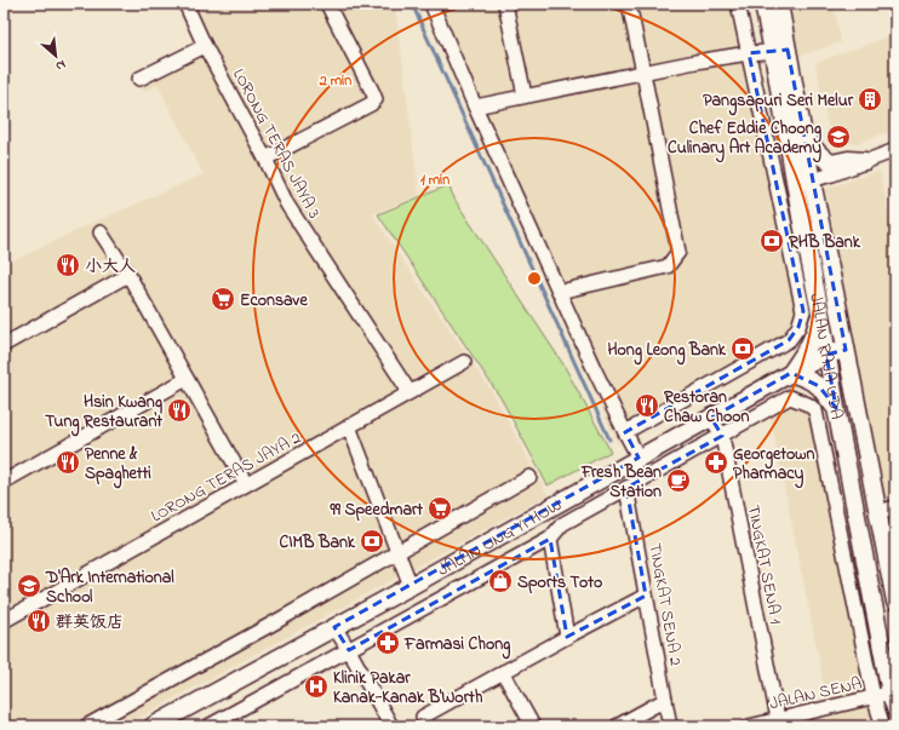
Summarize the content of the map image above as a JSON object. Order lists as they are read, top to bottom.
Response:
{
  "streets": {
    "main road": ["JALAN RAJA UDA", "JALAN ONG YI HOW"],
    "street": [
      "LORONG TERAS JAYA 3",
      "LORONG TERAS JAYA 2",
      "TINGKAT SENA 1",
      "TINGKAT SENA 2",
      "JALAN SENA"
    ]
  },
  "crossings": [
    ["LORONG TERAS JAYA 3", "LORONG TERAS JAYA 2"],
    ["JALAN RAJA UDA", "JALAN ONG YI HOW"],
    ["JALAN RAJA UDA", "JALAN SENA"],
    ["JALAN ONG YI HOW", "TINGKAT SENA 1"],
    ["JALAN ONG YI HOW", "TINGKAT SENA 2"],
    ["TINGKAT SENA 1", "JALAN SENA"]
  ],
  "places": {
    "building": ["Pangsapuri Seri Melur"],
    "school or university": ["Chef Eddie Choong Culinary Art Academy", "D'Ark International School"],
    "bank": ["RHB Bank", "Hong Leong Bank", "CIMB Bank"],
    "restaurant": [
      "小大人",
      "Restoran Chaw Choon",
      "Hsin Kwang Tung Restaurant",
      "Penne & Spaghetti",
      "群英饭店"
    ],
    "supermarket": ["Econsave", "99 Speedmart"],
    "pharmacy": ["Georgetown Pharmacy", "Farmasi Chong"],
    "cafe": ["Fresh Bean Station"],
    "shop": ["Sports Toto"],
    "hospital": ["Klinik Pakar Kanak-Kanak B'Worth"]
  },
  "north": "bottom right",
  "rings": ["2 min", "1 min"]
}
